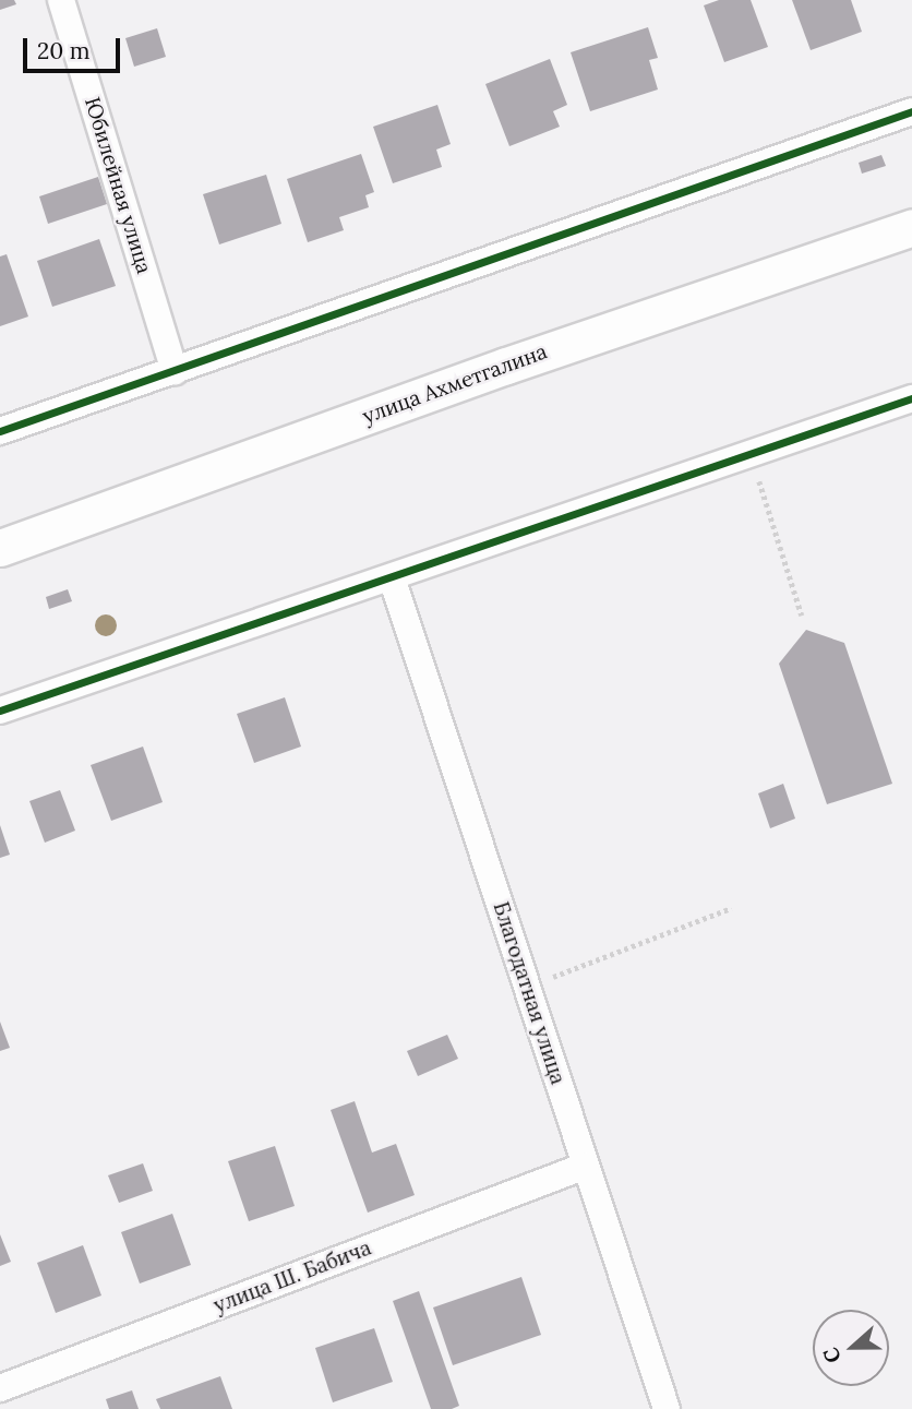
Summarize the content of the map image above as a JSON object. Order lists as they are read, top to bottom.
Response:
{
  "streets": {
    "main road": ["улица Ахметгалина"],
    "street": ["Юбилейная улица", "Благодатная улица", "улица Ш. Бабича"]
  },
  "crossings": [
    ["Благодатная улица", "улица Ш. Бабича"]
  ],
  "scale_bar": "20 m",
  "north": "left"
}
